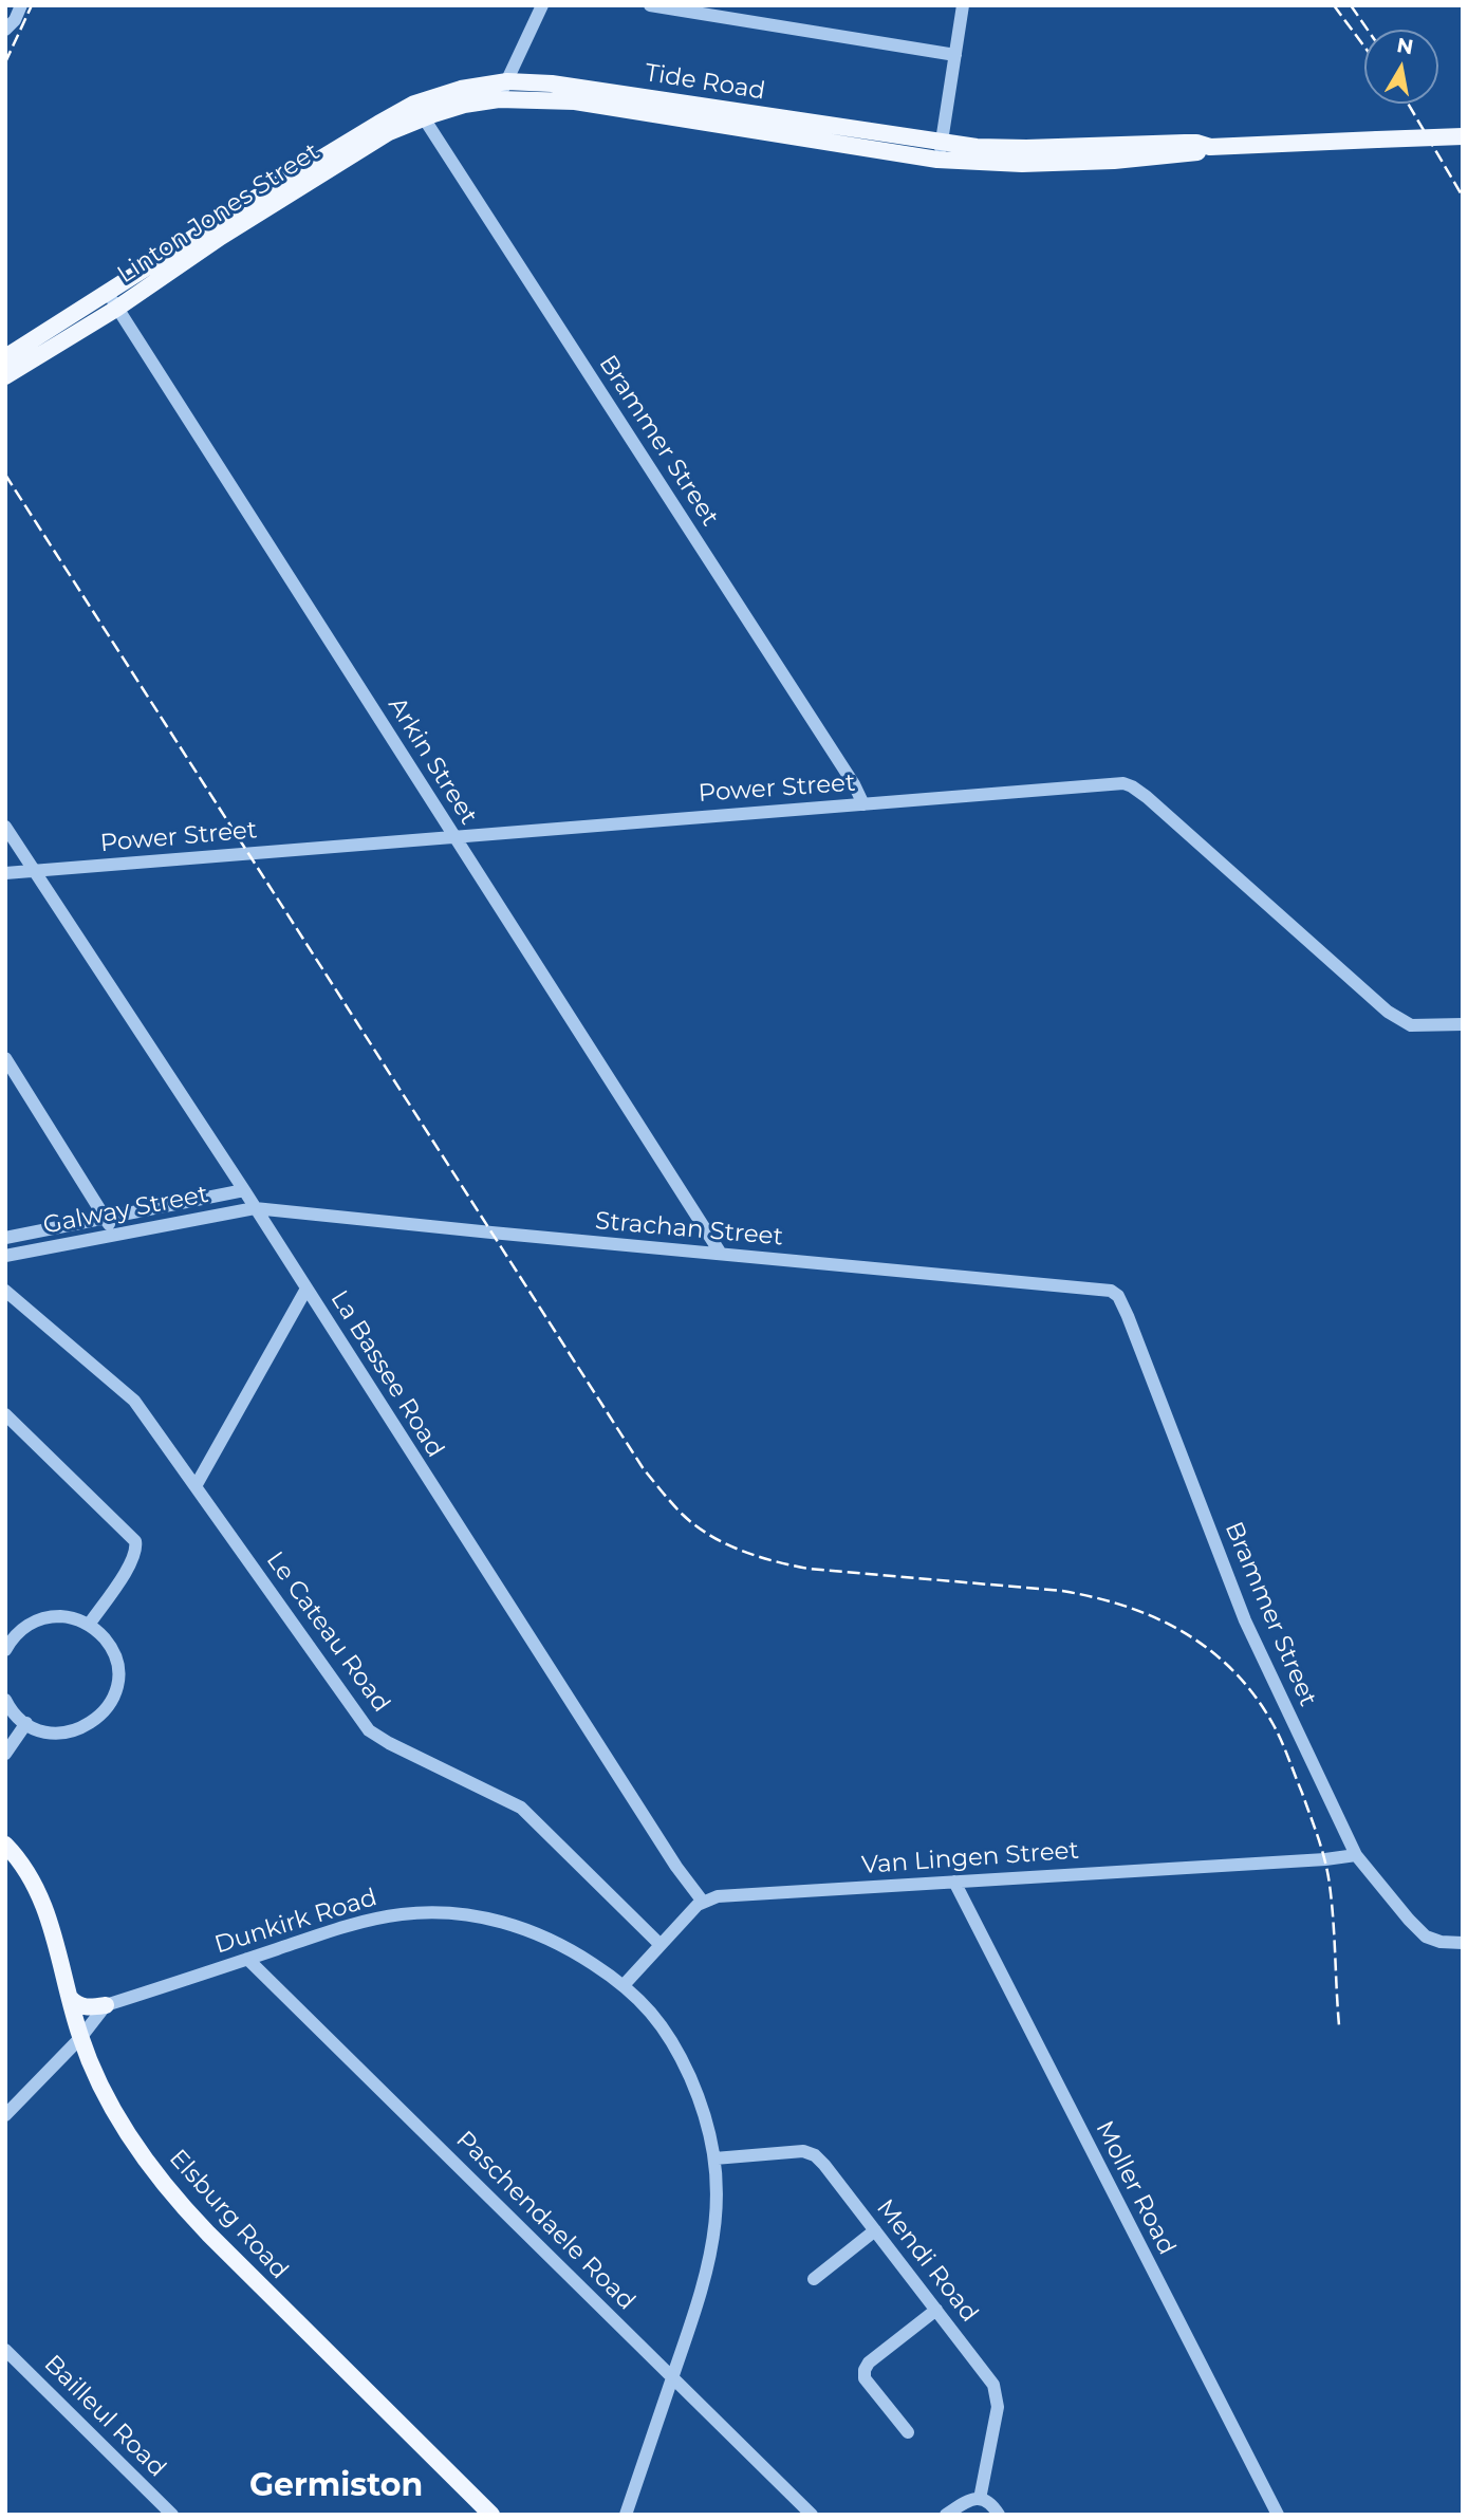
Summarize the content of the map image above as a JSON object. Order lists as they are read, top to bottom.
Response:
{
  "streets": {
    "main road": ["Tide Road", "Linton Jones Street", "Elsburg Road"],
    "street": [
      "Brammer Street",
      "Arkin Street",
      "Power Street",
      "Galway Street",
      "Strachan Street",
      "La Bassee Road",
      "Le Cateau Road",
      "Van Lingen Street",
      "Dunkirk Road",
      "Moller Road",
      "Paschendaele Road",
      "Mendi Road",
      "Bailleul Road"
    ]
  },
  "crossings": [
    ["Tide Road", "Linton Jones Street"],
    ["Linton Jones Street", "Brammer Street"],
    ["Linton Jones Street", "Arkin Street"],
    ["Brammer Street", "Power Street"],
    ["Brammer Street", "Strachan Street"],
    ["Brammer Street", "Van Lingen Street"],
    ["Arkin Street", "Power Street"],
    ["Arkin Street", "Strachan Street"],
    ["Power Street", "La Bassee Road"],
    ["Galway Street", "Strachan Street"],
    ["Galway Street", "La Bassee Road"],
    ["Strachan Street", "La Bassee Road"],
    ["La Bassee Road", "Van Lingen Street"],
    ["Van Lingen Street", "Moller Road"],
    ["Dunkirk Road", "Paschendaele Road"],
    ["Dunkirk Road", "Mendi Road"]
  ],
  "districts": ["Germiston"],
  "north": "top"
}
